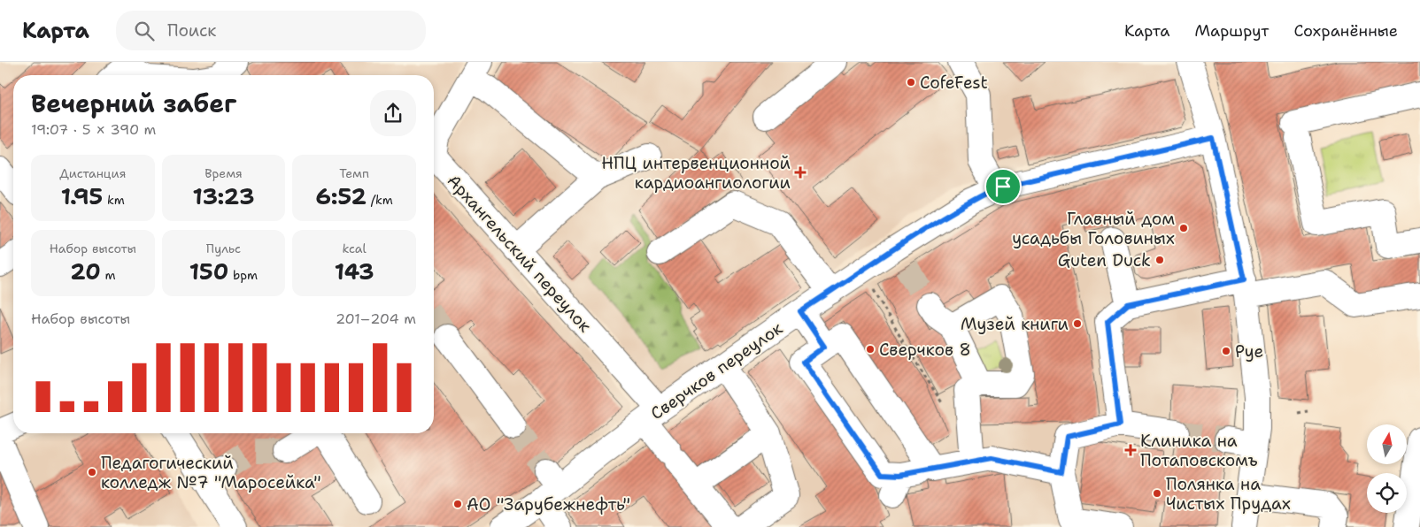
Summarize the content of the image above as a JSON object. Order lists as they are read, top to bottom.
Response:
{
  "streets": {
    "street": ["Архангельский переулок", "Сверчков переулок"]
  },
  "crossings": [
    ["Архангельский переулок", "Сверчков переулок"]
  ],
  "places": {
    "other": [
      "CofeFest",
      "Главный дом усадьбы Головиных",
      "Guten Duck",
      "Музей книги",
      "Сверчков 8",
      "Pye",
      "Педагогический колледж №7 \"Маросейка\"",
      "Полянка на Чистых Прудах",
      "АО \"Зарубежнефть\""
    ],
    "health": ["НПЦ интервенционной кардиоангиологии", "Клиника на Потаповскомъ"]
  },
  "north": "top",
  "page": {
    "header": "Карта",
    "search": "Поиск",
    "nav": ["Карта", "Маршрут", "Сохранённые"],
    "heading": ["Вечерний забег", "19:07 · 5 × 390 m"],
    "stats": [
      ["Дистанция", "1.95 km"],
      ["Время", "13:23"],
      ["Темп", "6:52 /km"],
      ["Набор высоты", "20 m"],
      ["Пульс", "150 bpm"],
      ["kcal", "143"]
    ],
    "chart": ["Набор высоты", "201–204 m"]
  }
}
